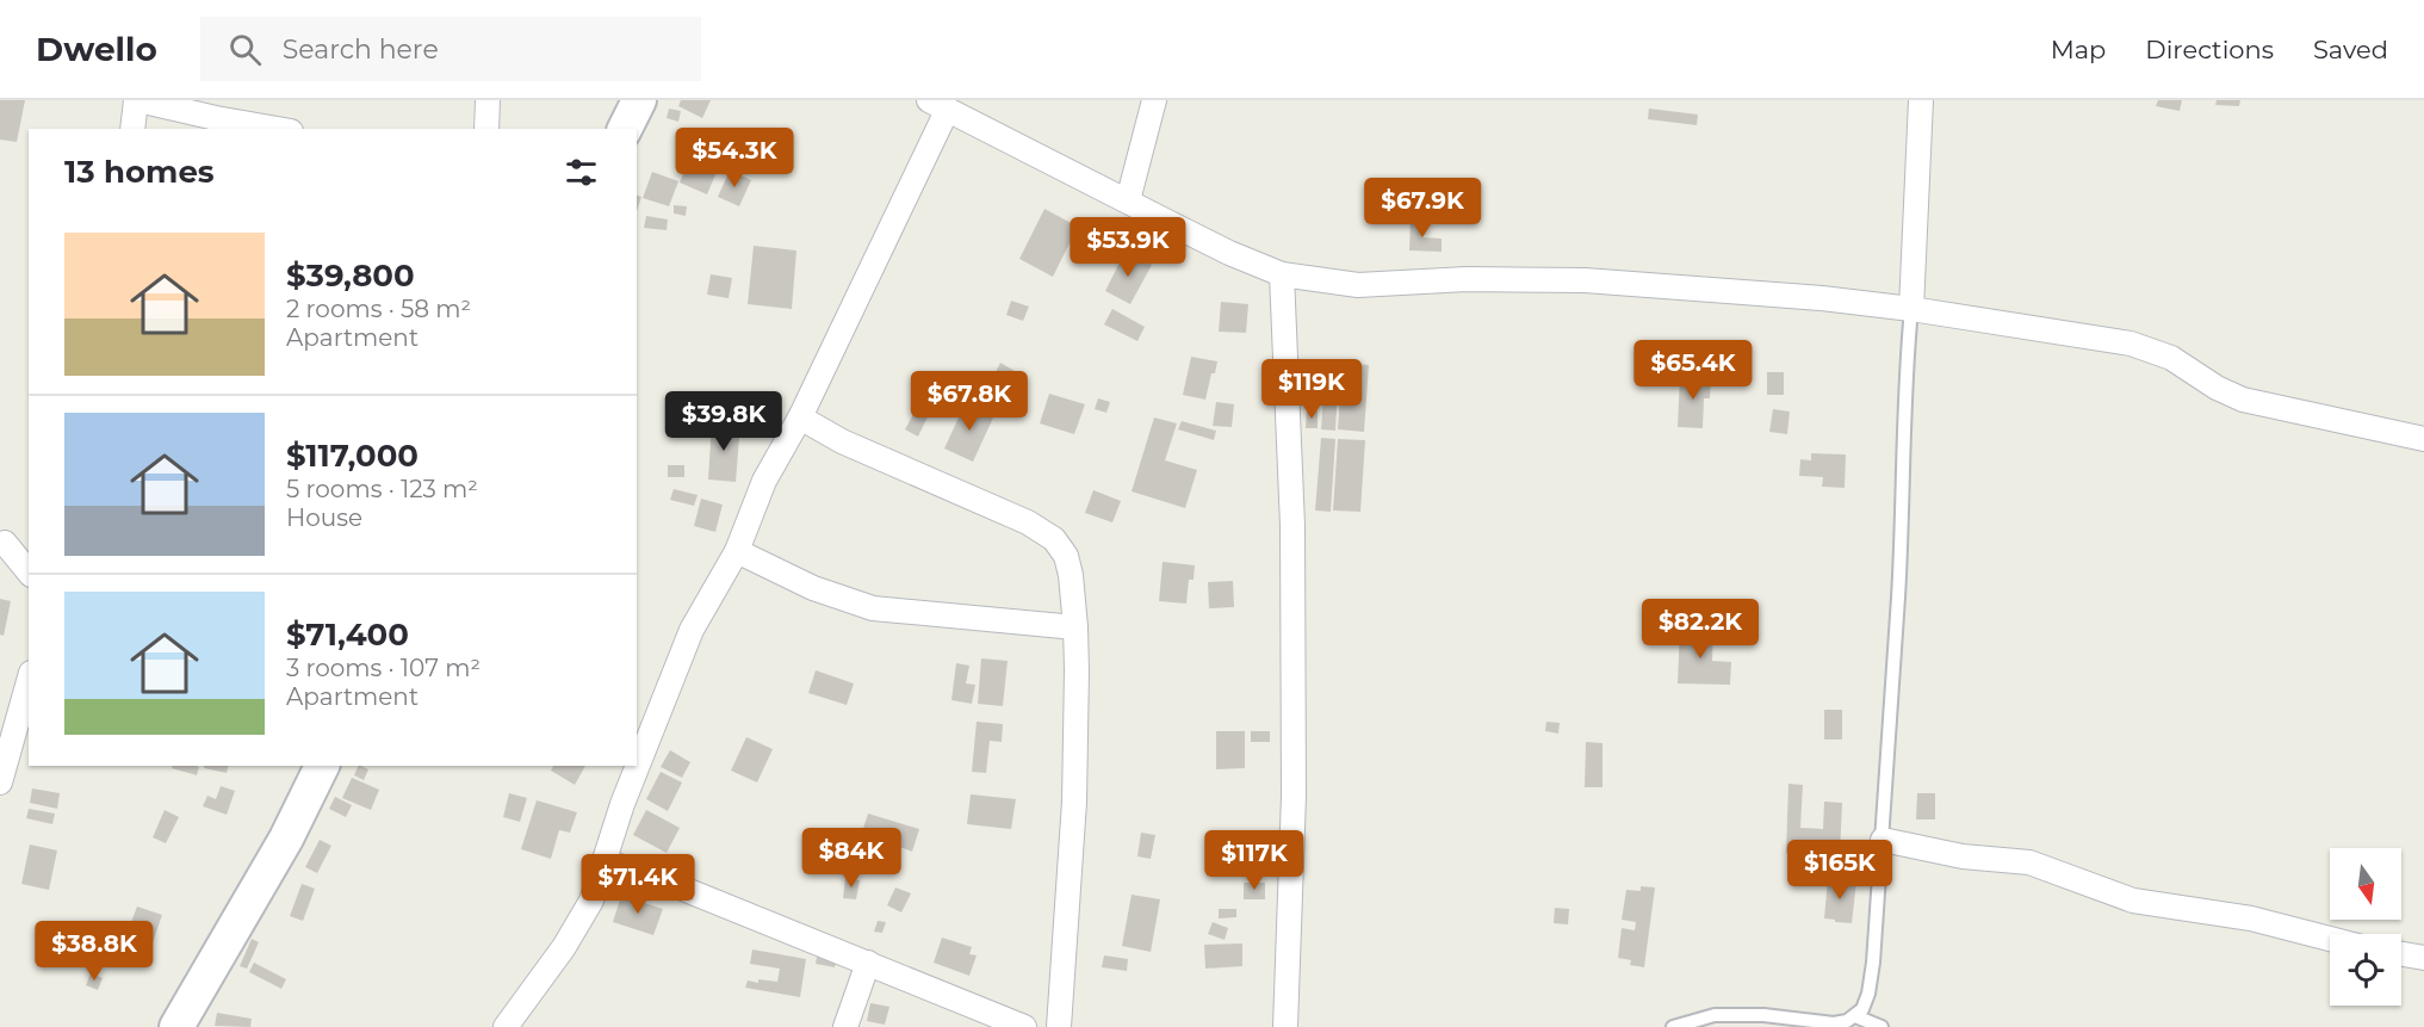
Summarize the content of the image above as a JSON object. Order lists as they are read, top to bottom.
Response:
{
  "north": "bottom",
  "page": {
    "header": "Dwello",
    "search": "Search here",
    "nav": ["Map", "Directions", "Saved"],
    "price": [
      "$54.3K",
      "$67.9K",
      "$53.9K",
      "$65.4K",
      "$119K",
      "$67.8K",
      "$39.8K",
      "$82.2K",
      "$84K",
      "$117K",
      "$165K",
      "$71.4K",
      "$38.8K"
    ],
    "heading": "13 homes",
    "list": [
      {
        "name": "$39,800",
        "note": "2 rooms · 58 m² · Apartment"
      },
      {
        "name": "$117,000",
        "note": "5 rooms · 123 m² · House"
      },
      {
        "name": "$71,400",
        "note": "3 rooms · 107 m² · Apartment"
      }
    ]
  }
}
